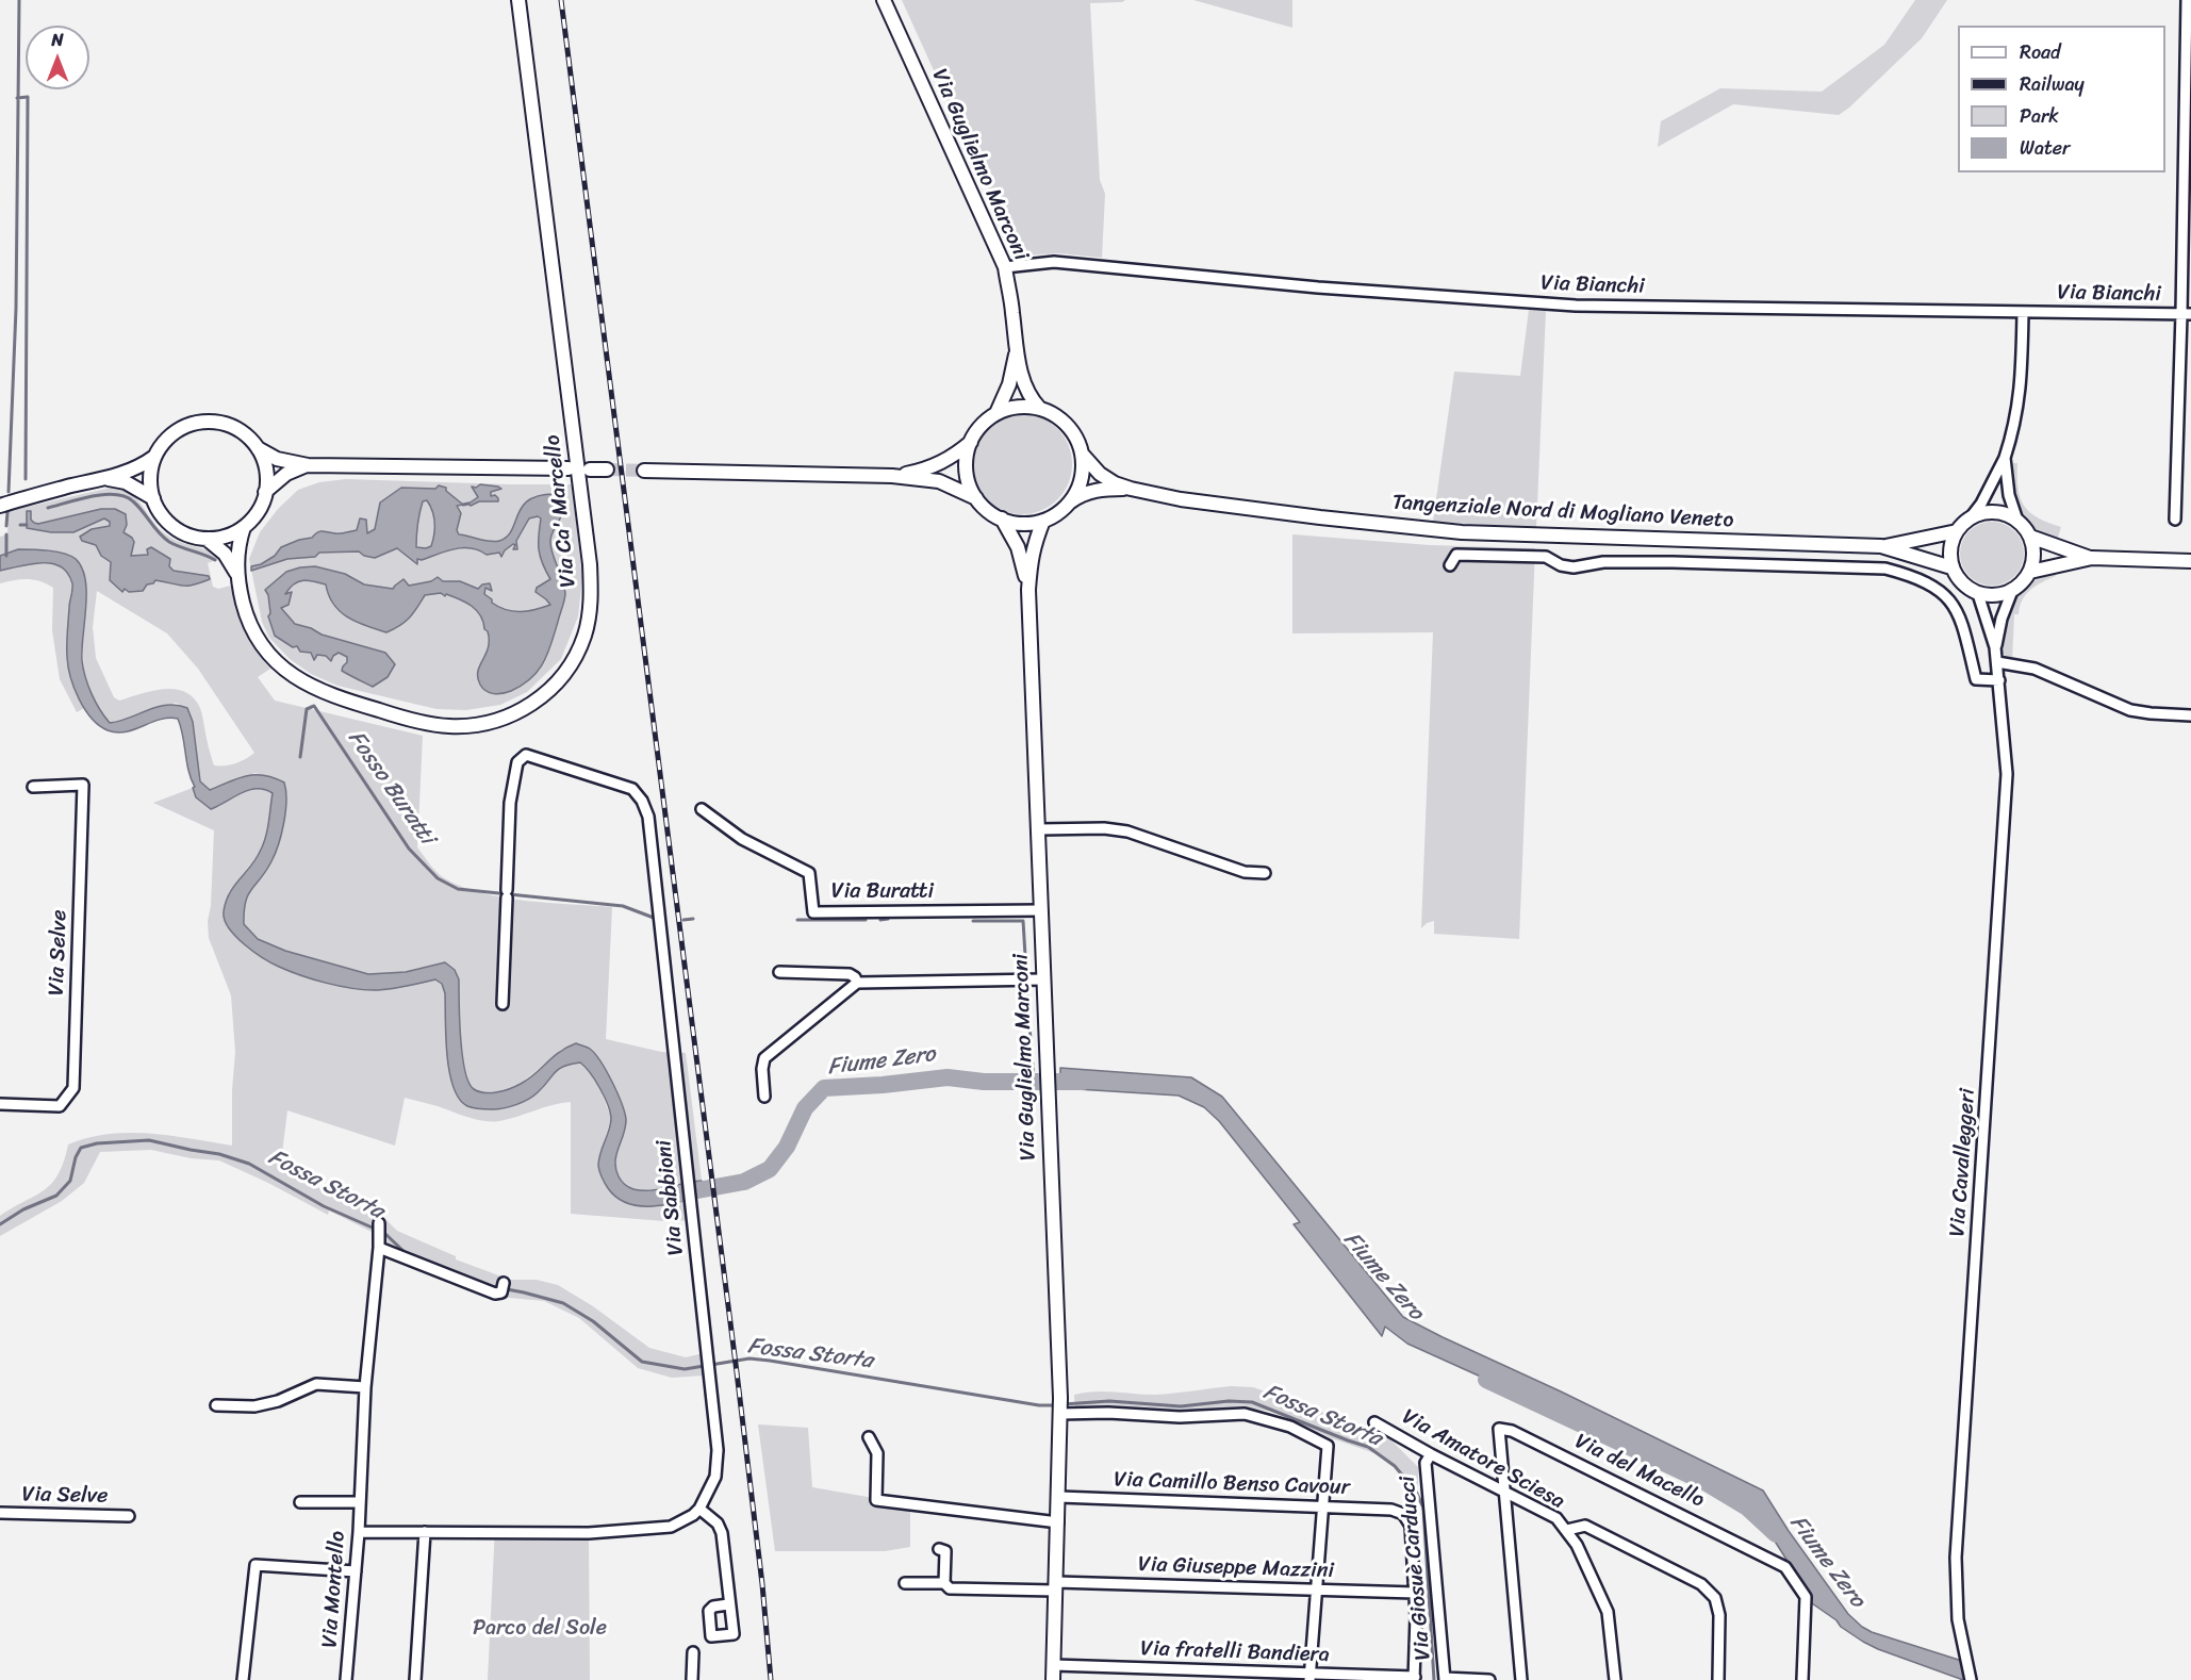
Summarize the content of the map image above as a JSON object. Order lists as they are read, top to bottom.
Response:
{
  "streets": {
    "main road": ["Via Guglielmo Marconi", "Via Ca' Marcello", "Tangenziale Nord di Mogliano Veneto"],
    "street": [
      "Via Bianchi",
      "Via Buratti",
      "Via Selve",
      "Via Cavalleggeri",
      "Via Sabbioni",
      "Via Amatore Sciesa",
      "Via del Macello",
      "Via Camillo Benso Cavour",
      "Via Giuseppe Mazzini",
      "Via Giosuè Carducci",
      "Via Montello",
      "Via fratelli Bandiera"
    ]
  },
  "crossings": [
    ["Via Guglielmo Marconi", "Via Bianchi"],
    ["Via Guglielmo Marconi", "Tangenziale Nord di Mogliano Veneto"],
    ["Via Guglielmo Marconi", "Via Buratti"],
    ["Via Guglielmo Marconi", "Via Camillo Benso Cavour"],
    ["Via Guglielmo Marconi", "Via Giuseppe Mazzini"],
    ["Via Guglielmo Marconi", "Via fratelli Bandiera"],
    ["Via Amatore Sciesa", "Via del Macello"],
    ["Via Amatore Sciesa", "Via Giosuè Carducci"],
    ["Via Camillo Benso Cavour", "Via Giuseppe Mazzini"]
  ],
  "water": ["Fosso Buratti", "Fiume Zero", "Fossa Storta"],
  "parks": ["Parco del Sole"],
  "legend": [
    "Road",
    "Railway",
    "Park",
    "Water"
  ],
  "north": "top"
}
